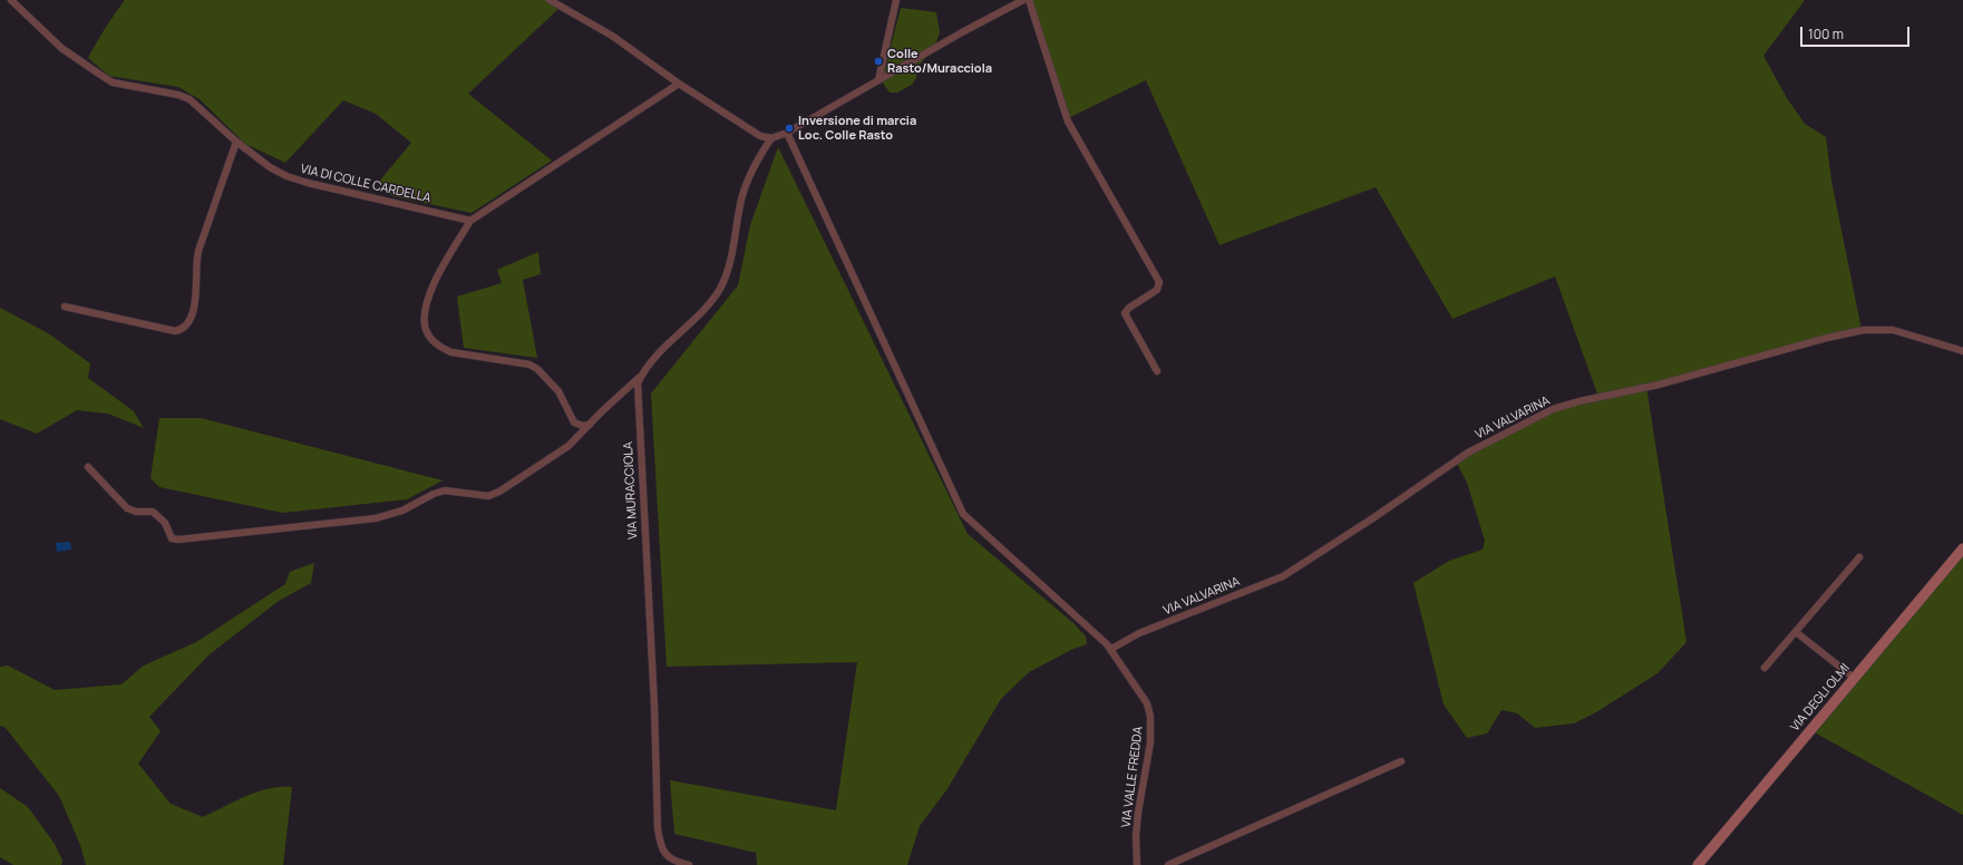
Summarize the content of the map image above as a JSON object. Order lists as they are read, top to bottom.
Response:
{
  "streets": {
    "street": [
      "VIA DI COLLE CARDELLA",
      "VIA VALVARINA",
      "VIA MURACCIOLA",
      "VIA DEGLI OLMI",
      "VIA VALLE FREDDA"
    ]
  },
  "crossings": [
    ["VIA VALVARINA", "VIA VALLE FREDDA"]
  ],
  "places": ["Colle Rasto/Muracciola", "Inversione di marcia Loc. Colle Rasto"],
  "scale_bar": "100 m"
}
